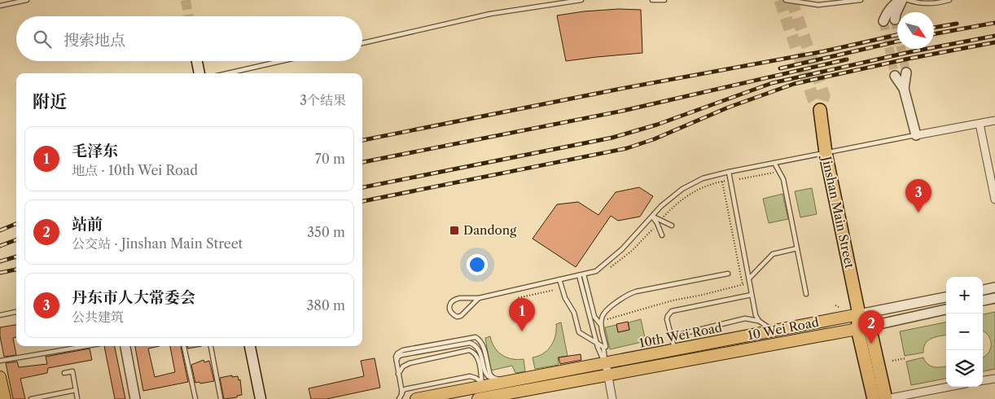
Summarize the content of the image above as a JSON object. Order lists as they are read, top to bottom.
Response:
{
  "streets": {
    "highway": ["Jinshan Main Street"],
    "main road": ["10 Wei Road", "10th Wei Road"]
  },
  "crossings": [
    ["Jinshan Main Street", "10 Wei Road"],
    ["Jinshan Main Street", "10th Wei Road"],
    ["10 Wei Road", "10th Wei Road"]
  ],
  "places": {
    "transit": ["Dandong"]
  },
  "north": "bottom right",
  "page": {
    "search": "搜索地点",
    "heading": ["附近", "3个结果"],
    "list": [
      {
        "mark": "1",
        "name": "毛泽东",
        "note": "地点 · 10th Wei Road",
        "value": "70 m"
      },
      {
        "mark": "2",
        "name": "站前",
        "note": "公交站 · Jinshan Main Street",
        "value": "350 m"
      },
      {
        "mark": "3",
        "name": "丹东市人大常委会",
        "note": "公共建筑",
        "value": "380 m"
      }
    ],
    "pins": ["3", "1", "2"],
    "map_buttons": ["+", "−"]
  }
}
